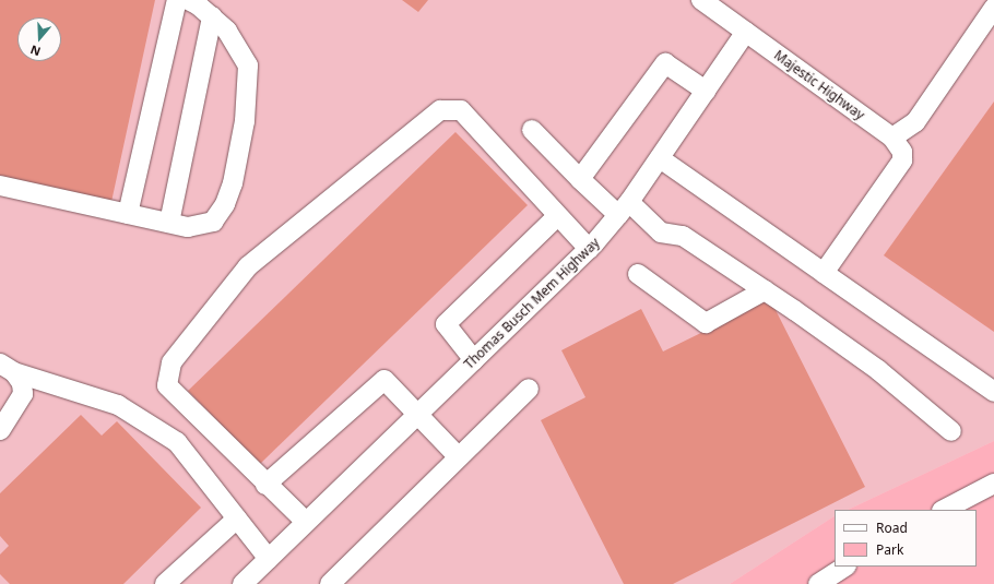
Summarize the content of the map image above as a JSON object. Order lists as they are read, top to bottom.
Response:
{
  "streets": {
    "street": ["Majestic Highway", "Thomas Busch Mem Highway"]
  },
  "crossings": [
    ["Majestic Highway", "Thomas Busch Mem Highway"]
  ],
  "legend": ["Road", "Park"],
  "north": "bottom"
}
